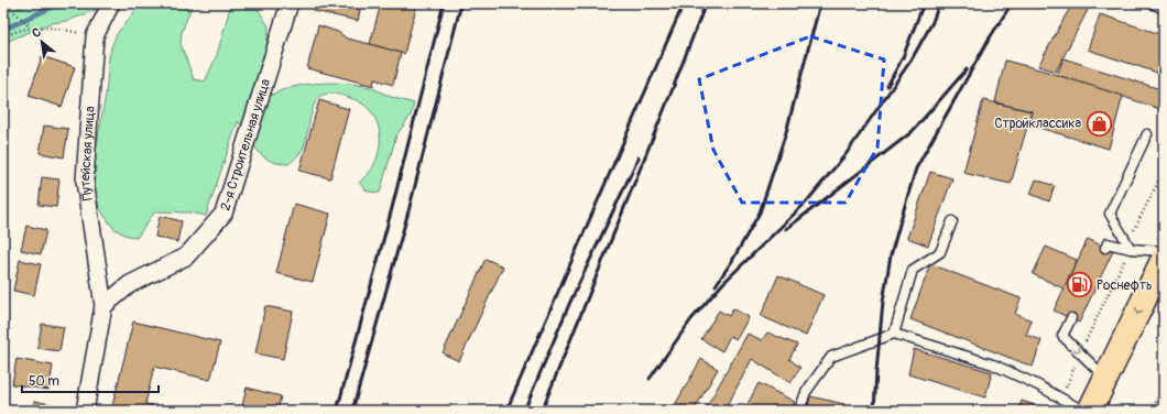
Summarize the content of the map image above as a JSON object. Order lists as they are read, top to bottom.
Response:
{
  "streets": {
    "street": ["2-я Строительная улица", "Путейская улица"]
  },
  "crossings": [
    ["2-я Строительная улица", "Путейская улица"]
  ],
  "places": {
    "shop": ["Стройклассика"],
    "fuel station": ["Роснефть"]
  },
  "scale_bar": "50 m",
  "north": "top left"
}
